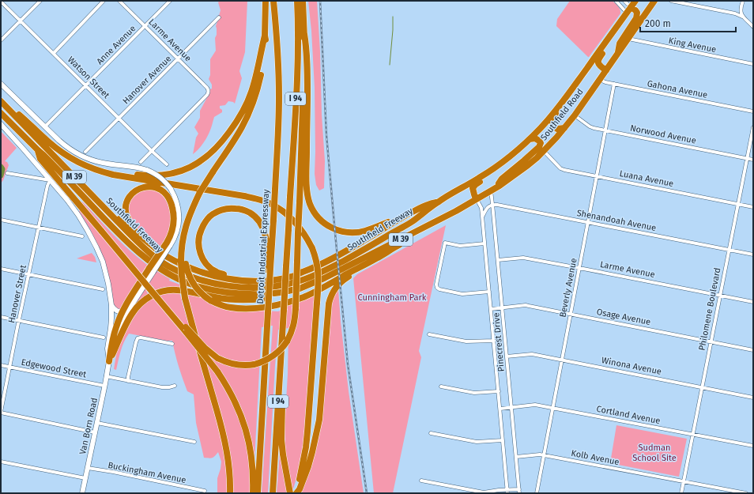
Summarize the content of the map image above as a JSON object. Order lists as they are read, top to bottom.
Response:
{
  "streets": {
    "highway": [
      "I 94",
      "Southfield Road",
      "M 39",
      "Southfield Freeway",
      "Detroit Industrial Expressway"
    ],
    "main road": ["Van Born Road"],
    "street": [
      "Larme Avenue",
      "Anne Avenue",
      "King Avenue",
      "Watson Street",
      "Hanover Avenue",
      "Gahona Avenue",
      "Norwood Avenue",
      "Luana Avenue",
      "Shenandoah Avenue",
      "Beverly Avenue",
      "Hanover Street",
      "Philomene Boulevard",
      "Osage Avenue",
      "Pinecrest Drive",
      "Winona Avenue",
      "Edgewood Street",
      "Cortland Avenue",
      "Kolb Avenue",
      "Buckingham Avenue"
    ]
  },
  "crossings": [
    ["Larme Avenue", "Anne Avenue"],
    ["Larme Avenue", "Watson Street"],
    ["Larme Avenue", "Hanover Avenue"],
    ["Larme Avenue", "Beverly Avenue"],
    ["Larme Avenue", "Philomene Boulevard"],
    ["Larme Avenue", "Pinecrest Drive"],
    ["Anne Avenue", "Watson Street"],
    ["King Avenue", "Southfield Road"],
    ["Watson Street", "Hanover Avenue"],
    ["Gahona Avenue", "Southfield Road"],
    ["Gahona Avenue", "Beverly Avenue"],
    ["Southfield Road", "Norwood Avenue"],
    ["Southfield Road", "Luana Avenue"],
    ["Southfield Road", "Southfield Freeway"],
    ["Southfield Road", "Pinecrest Drive"],
    ["Norwood Avenue", "Beverly Avenue"],
    ["Norwood Avenue", "Philomene Boulevard"],
    ["Luana Avenue", "Beverly Avenue"],
    ["Luana Avenue", "Philomene Boulevard"],
    ["Shenandoah Avenue", "Beverly Avenue"],
    ["Shenandoah Avenue", "Philomene Boulevard"],
    ["Shenandoah Avenue", "Pinecrest Drive"],
    ["Southfield Freeway", "Detroit Industrial Expressway"],
    ["Beverly Avenue", "Osage Avenue"],
    ["Beverly Avenue", "Winona Avenue"],
    ["Beverly Avenue", "Cortland Avenue"],
    ["Beverly Avenue", "Kolb Avenue"],
    ["Hanover Street", "Edgewood Street"],
    ["Hanover Street", "Van Born Road"],
    ["Philomene Boulevard", "Osage Avenue"],
    ["Philomene Boulevard", "Winona Avenue"],
    ["Philomene Boulevard", "Cortland Avenue"],
    ["Philomene Boulevard", "Kolb Avenue"],
    ["Osage Avenue", "Pinecrest Drive"],
    ["Pinecrest Drive", "Winona Avenue"],
    ["Pinecrest Drive", "Cortland Avenue"],
    ["Pinecrest Drive", "Kolb Avenue"],
    ["Edgewood Street", "Van Born Road"],
    ["Van Born Road", "Buckingham Avenue"]
  ],
  "parks": ["Cunningham Park", "Sudman School Site"],
  "scale_bar": "200 m"
}
